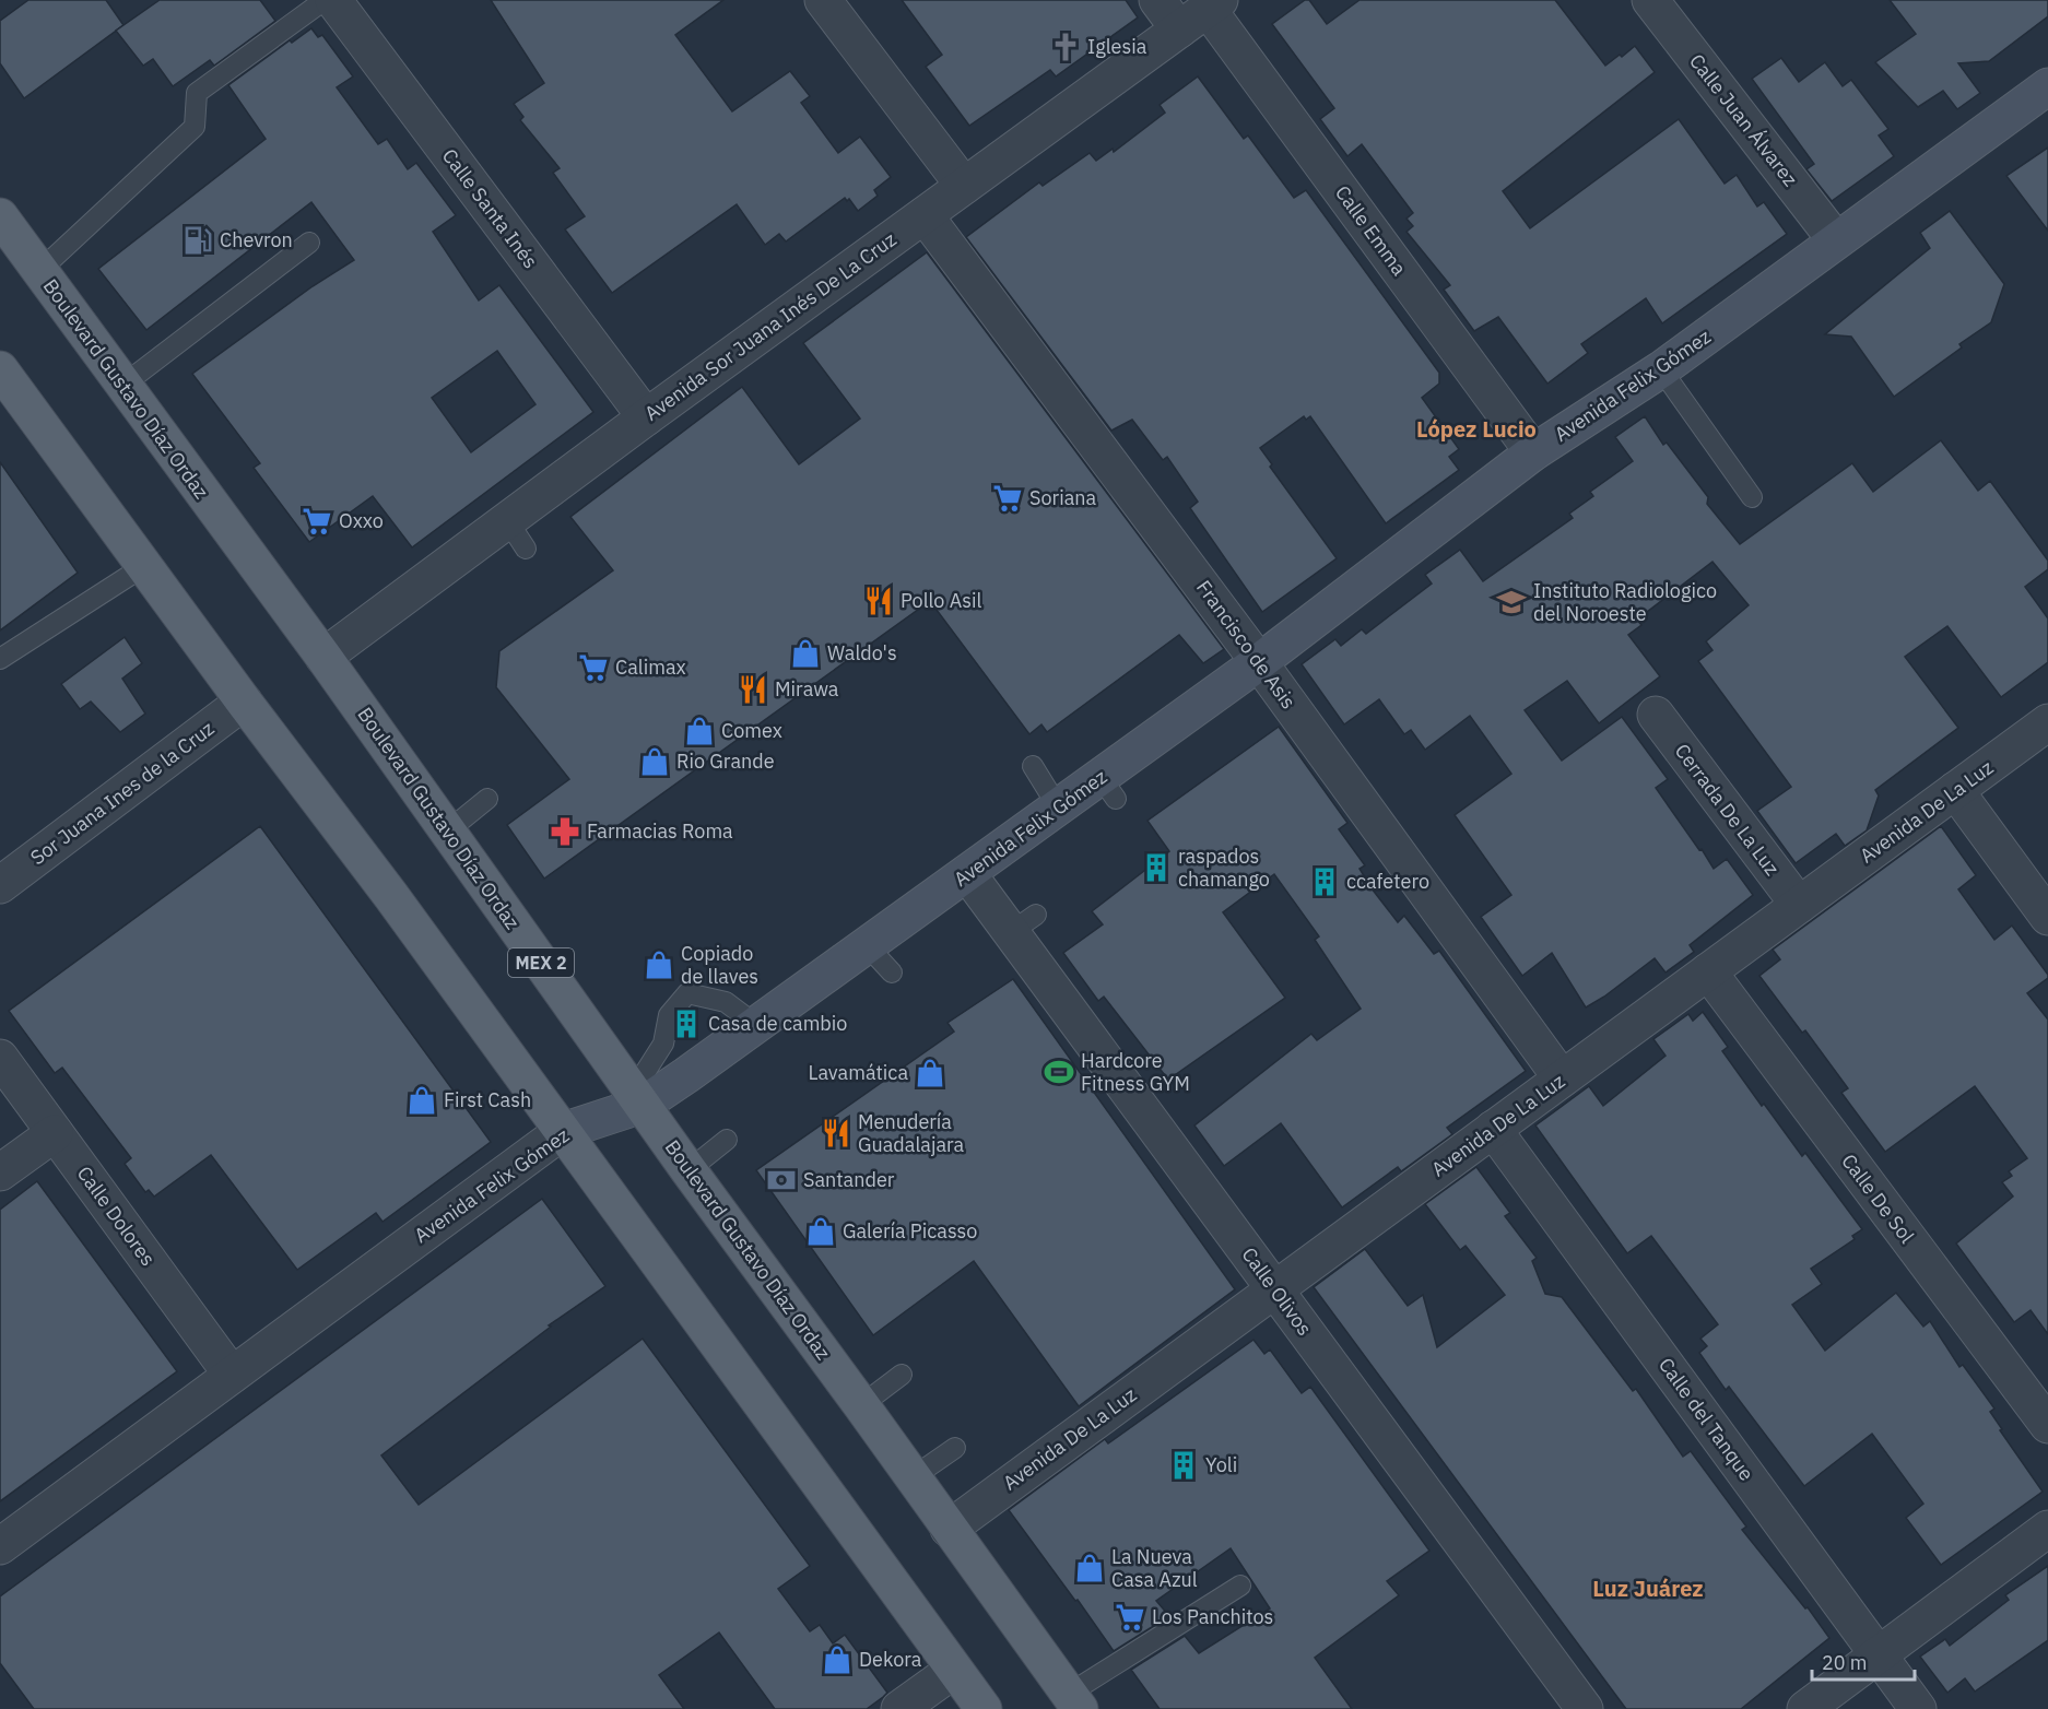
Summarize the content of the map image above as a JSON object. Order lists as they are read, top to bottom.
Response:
{
  "streets": {
    "main road": ["Avenida Felix Gómez", "Boulevard Gustavo Díaz Ordaz", "MEX 2"],
    "street": [
      "Calle Juan Álvarez",
      "Calle Santa Inés",
      "Calle Emma",
      "Avenida Sor Juana Inés De La Cruz",
      "Francisco de Asis",
      "Sor Juana Ines de la Cruz",
      "Cerrada De La Luz",
      "Avenida De La Luz",
      "Calle De Sol",
      "Calle Dolores",
      "Calle Olivos",
      "Calle del Tanque"
    ]
  },
  "crossings": [
    ["Calle Juan Álvarez", "Avenida Felix Gómez"],
    ["Calle Santa Inés", "Avenida Sor Juana Inés De La Cruz"],
    ["Calle Emma", "Avenida Sor Juana Inés De La Cruz"],
    ["Calle Emma", "Avenida Felix Gómez"],
    ["Avenida Sor Juana Inés De La Cruz", "Boulevard Gustavo Díaz Ordaz"],
    ["Avenida Sor Juana Inés De La Cruz", "Francisco de Asis"],
    ["Avenida Felix Gómez", "Boulevard Gustavo Díaz Ordaz"],
    ["Avenida Felix Gómez", "Francisco de Asis"],
    ["Avenida Felix Gómez", "Calle Dolores"],
    ["Avenida Felix Gómez", "Calle Olivos"],
    ["Boulevard Gustavo Díaz Ordaz", "Avenida De La Luz"],
    ["Francisco de Asis", "Avenida De La Luz"],
    ["Cerrada De La Luz", "Avenida De La Luz"],
    ["Avenida De La Luz", "Calle De Sol"],
    ["Avenida De La Luz", "Calle Olivos"],
    ["Avenida De La Luz", "Calle del Tanque"]
  ],
  "districts": ["López Lucio", "Luz Juárez"],
  "places": {
    "church": ["Iglesia"],
    "fuel station": ["Chevron"],
    "supermarket": [
      "Soriana",
      "Oxxo",
      "Calimax",
      "Los Panchitos"
    ],
    "restaurant": ["Pollo Asil", "Mirawa", "Menudería Guadalajara"],
    "school or university": ["Instituto Radiologico del Noroeste"],
    "shop": [
      "Waldo's",
      "Comex",
      "Rio Grande",
      "Copiado de llaves",
      "Lavamática",
      "First Cash",
      "Galería Picasso",
      "La Nueva Casa Azul",
      "Dekora"
    ],
    "pharmacy": ["Farmacias Roma"],
    "building": [
      "raspados chamango",
      "ccafetero",
      "Casa de cambio",
      "Yoli"
    ],
    "sports": ["Hardcore Fitness GYM"],
    "bank": ["Santander"]
  },
  "scale_bar": "20 m"
}
